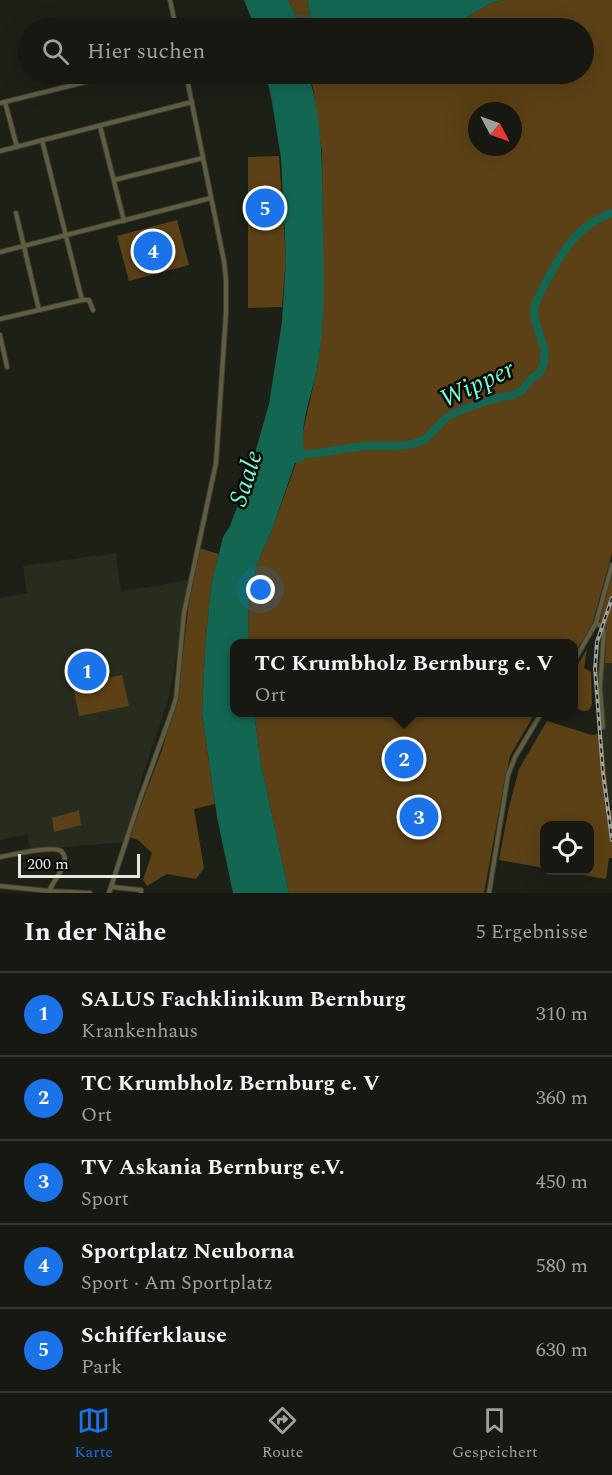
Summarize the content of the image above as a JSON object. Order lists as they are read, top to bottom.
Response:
{
  "water": ["Wipper", "Saale"],
  "scale_bar": "200 m",
  "north": "bottom right",
  "page": {
    "search": "Hier suchen",
    "pins": [
      "5",
      "4",
      "1",
      "2",
      "3"
    ],
    "popup": ["TC Krumbholz Bernburg e. V", "Ort"],
    "scale": "200 m",
    "heading": ["In der Nähe", "5 Ergebnisse"],
    "list": [
      {
        "mark": "1",
        "name": "SALUS Fachklinikum Bernburg",
        "note": "Krankenhaus",
        "value": "310 m"
      },
      {
        "mark": "2",
        "name": "TC Krumbholz Bernburg e. V",
        "note": "Ort",
        "value": "360 m"
      },
      {
        "mark": "3",
        "name": "TV Askania Bernburg e.V.",
        "note": "Sport",
        "value": "450 m"
      },
      {
        "mark": "4",
        "name": "Sportplatz Neuborna",
        "note": "Sport · Am Sportplatz",
        "value": "580 m"
      },
      {
        "mark": "5",
        "name": "Schifferklause",
        "note": "Park",
        "value": "630 m"
      }
    ],
    "nav": ["Karte", "Route", "Gespeichert"]
  }
}
